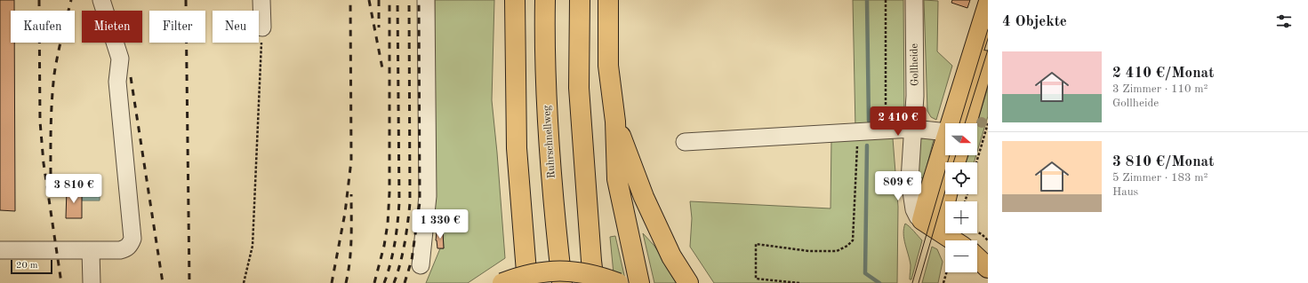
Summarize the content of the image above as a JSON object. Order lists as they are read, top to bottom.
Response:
{
  "streets": {
    "main road": ["Ruhrschnellweg"],
    "street": ["Gollheide"]
  },
  "scale_bar": "20 m",
  "north": "right",
  "page": {
    "heading": "4 Objekte",
    "chip": [
      "Kaufen",
      "Mieten",
      "Filter",
      "Neu"
    ],
    "list": [
      {
        "name": "2 410 €/Monat",
        "note": "3 Zimmer · 110 m² · Gollheide"
      },
      {
        "name": "3 810 €/Monat",
        "note": "5 Zimmer · 183 m² · Haus"
      }
    ],
    "price": [
      "2 410 €",
      "809 €",
      "3 810 €",
      "1 330 €"
    ],
    "map_buttons": ["+", "−"],
    "scale": "20 m"
  }
}
